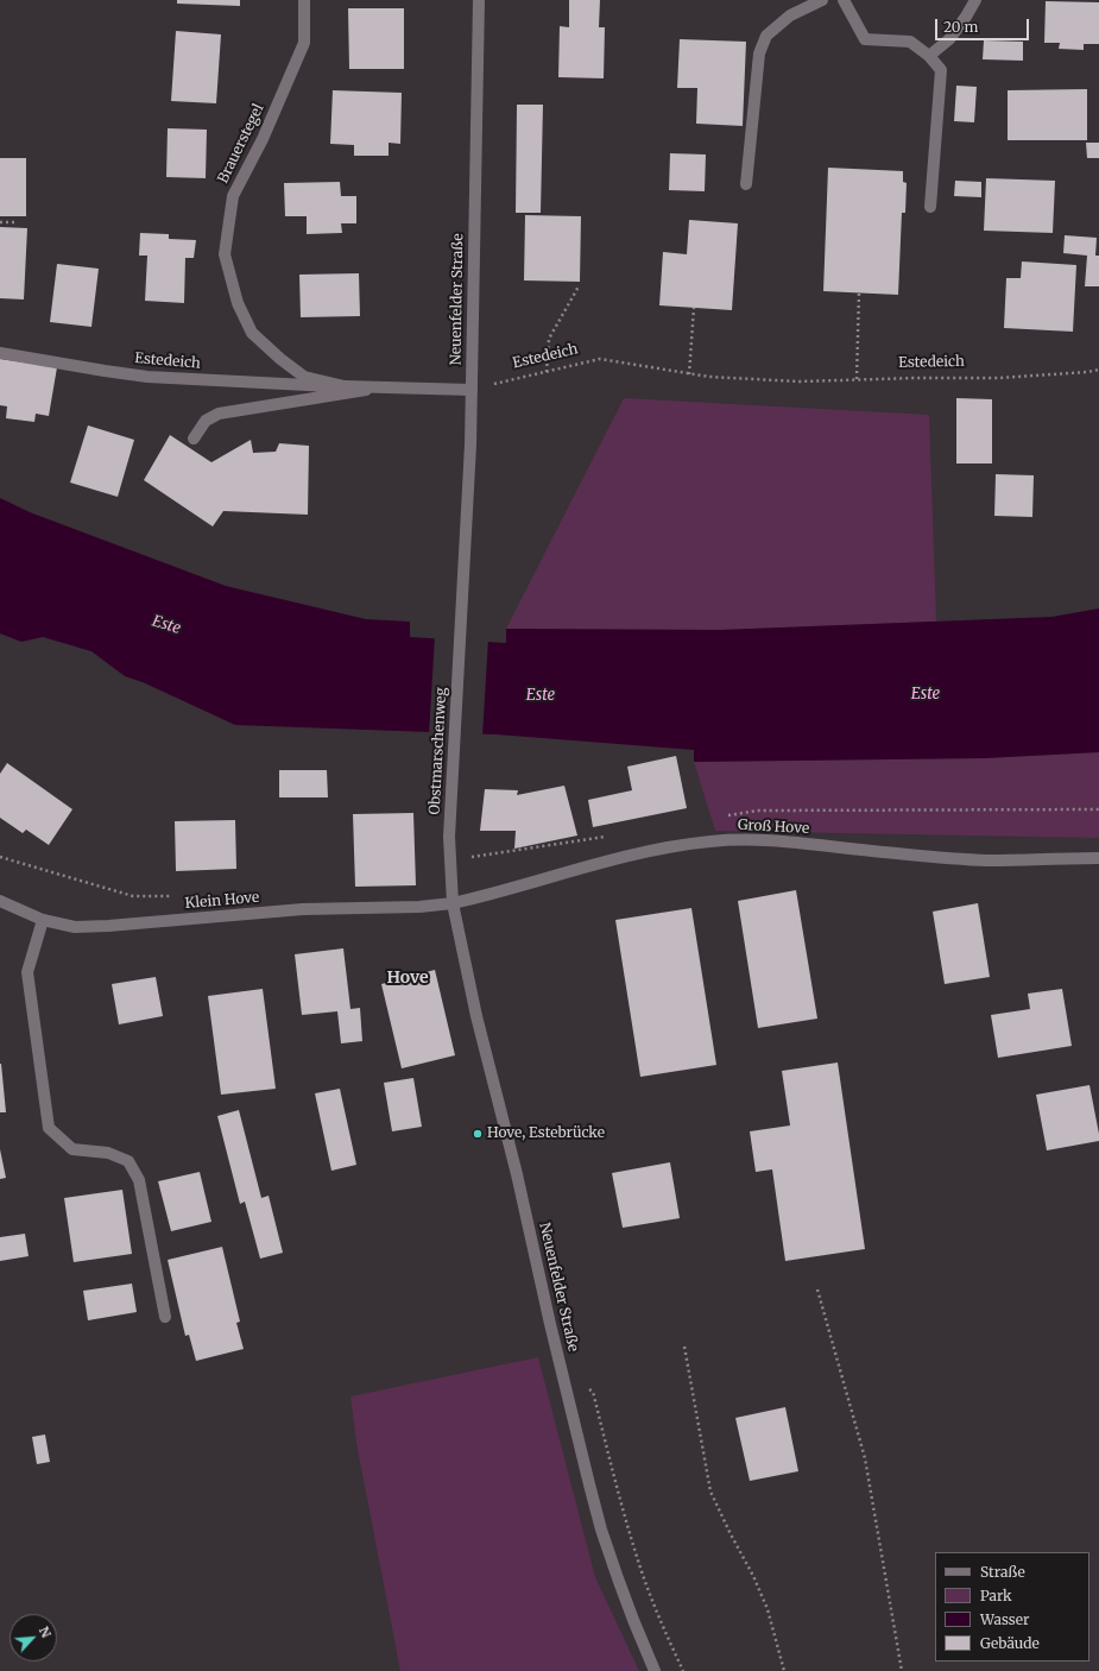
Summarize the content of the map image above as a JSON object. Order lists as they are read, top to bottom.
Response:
{
  "streets": {
    "street": [
      "Brauerstegel",
      "Neuenfelder Straße",
      "Estedeich",
      "Obstmarschenweg",
      "Groß Hove",
      "Klein Hove"
    ]
  },
  "crossings": [
    ["Brauerstegel", "Estedeich"],
    ["Neuenfelder Straße", "Estedeich"],
    ["Neuenfelder Straße", "Obstmarschenweg"],
    ["Neuenfelder Straße", "Groß Hove"],
    ["Neuenfelder Straße", "Klein Hove"],
    ["Obstmarschenweg", "Groß Hove"],
    ["Obstmarschenweg", "Klein Hove"],
    ["Groß Hove", "Klein Hove"]
  ],
  "districts": ["Hove"],
  "water": ["Este"],
  "places": ["Hove, Estebrücke"],
  "legend": [
    "Straße",
    "Park",
    "Wasser",
    "Gebäude"
  ],
  "scale_bar": "20 m",
  "north": "top right"
}
